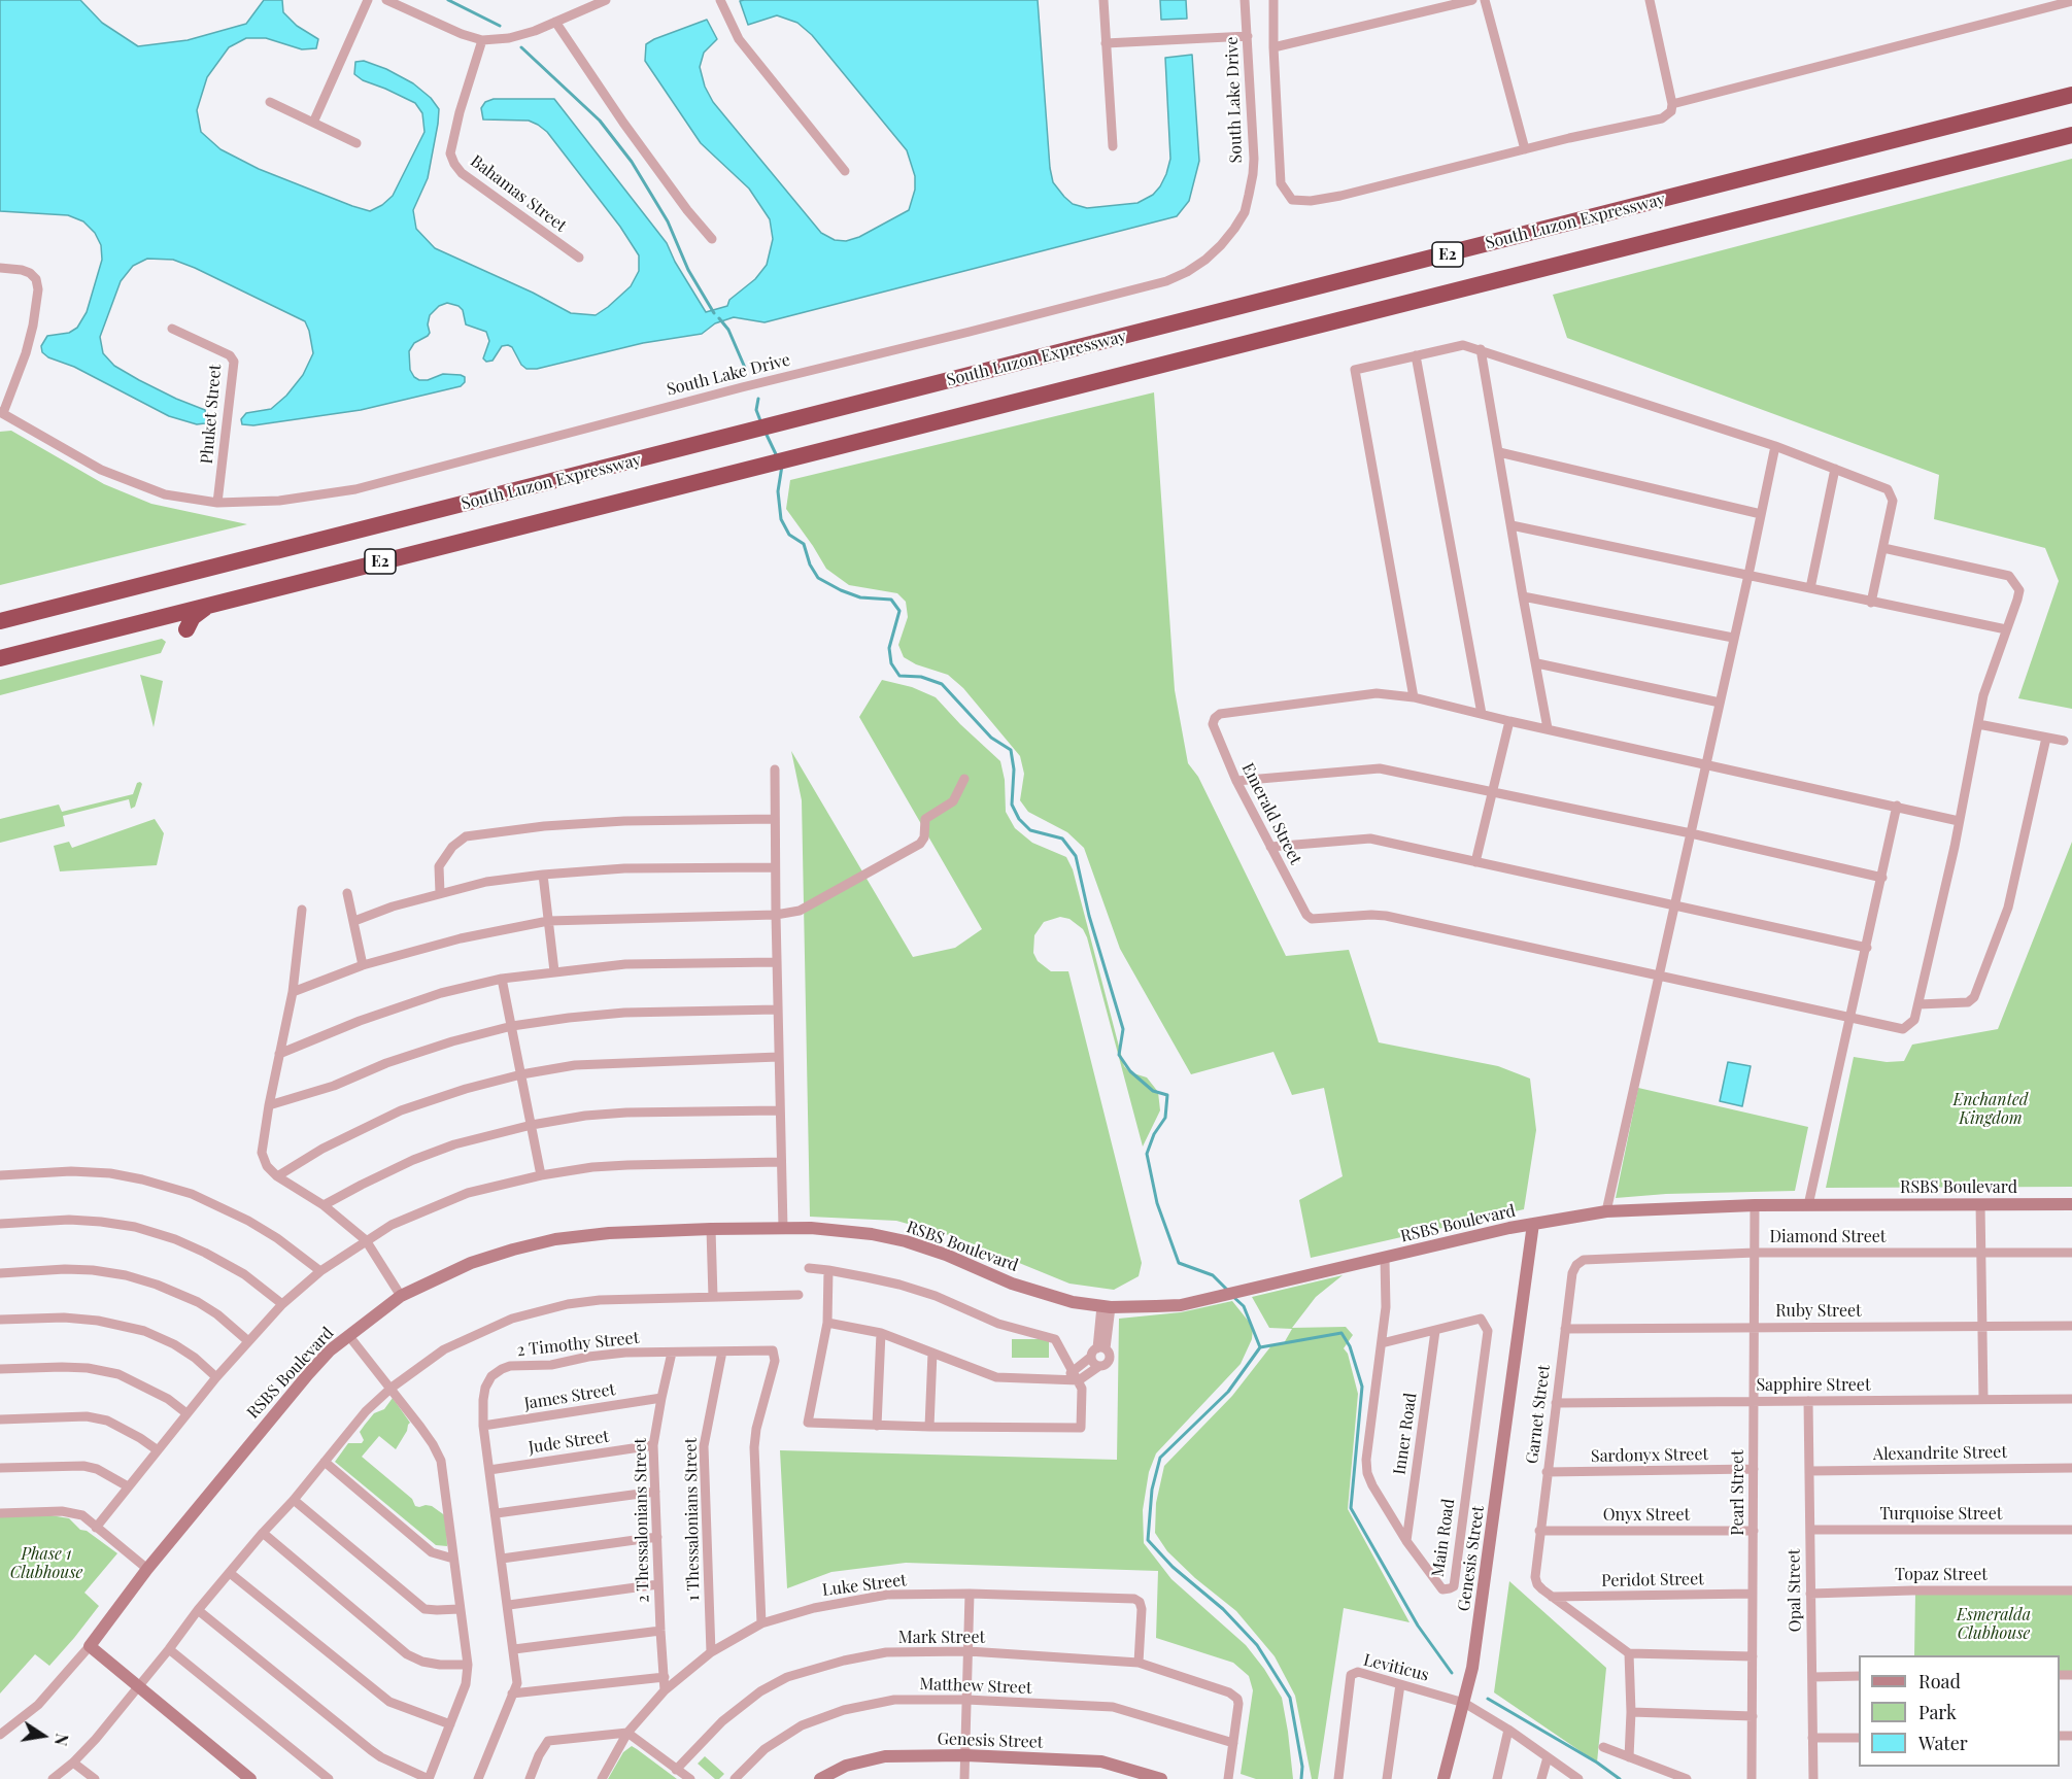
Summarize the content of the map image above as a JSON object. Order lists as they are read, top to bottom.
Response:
{
  "streets": {
    "highway": ["South Luzon Expressway", "E2"],
    "street": [
      "South Lake Drive",
      "Bahamas Street",
      "Phuket Street",
      "Emerald Street",
      "RSBS Boulevard",
      "Diamond Street",
      "Ruby Street",
      "2 Timothy Street",
      "Sapphire Street",
      "James Street",
      "Garnet Street",
      "Inner Road",
      "Jude Street",
      "Alexandrite Street",
      "Sardonyx Street",
      "Pearl Street",
      "Turquoise Street",
      "Onyx Street",
      "1 Thessalonians Street",
      "2 Thessalonians Street",
      "Main Road",
      "Genesis Street",
      "Topaz Street",
      "Peridot Street",
      "Luke Street",
      "Opal Street",
      "Mark Street",
      "Leviticus",
      "Matthew Street"
    ]
  },
  "crossings": [
    ["South Lake Drive", "Phuket Street"],
    ["RSBS Boulevard", "Pearl Street"],
    ["RSBS Boulevard", "Main Road"],
    ["RSBS Boulevard", "Genesis Street"],
    ["Diamond Street", "Garnet Street"],
    ["Diamond Street", "Pearl Street"],
    ["Ruby Street", "Garnet Street"],
    ["Ruby Street", "Pearl Street"],
    ["2 Timothy Street", "James Street"],
    ["2 Timothy Street", "Jude Street"],
    ["2 Timothy Street", "1 Thessalonians Street"],
    ["2 Timothy Street", "2 Thessalonians Street"],
    ["2 Timothy Street", "Luke Street"],
    ["Sapphire Street", "Garnet Street"],
    ["Sapphire Street", "Pearl Street"],
    ["Sapphire Street", "Opal Street"],
    ["James Street", "2 Thessalonians Street"],
    ["Garnet Street", "Sardonyx Street"],
    ["Garnet Street", "Onyx Street"],
    ["Garnet Street", "Peridot Street"],
    ["Inner Road", "Main Road"],
    ["Jude Street", "2 Thessalonians Street"],
    ["Alexandrite Street", "Opal Street"],
    ["Sardonyx Street", "Pearl Street"],
    ["Pearl Street", "Onyx Street"],
    ["Pearl Street", "Peridot Street"],
    ["Turquoise Street", "Opal Street"],
    ["1 Thessalonians Street", "Luke Street"],
    ["2 Thessalonians Street", "Luke Street"],
    ["Genesis Street", "Leviticus"],
    ["Topaz Street", "Opal Street"],
    ["Luke Street", "Mark Street"],
    ["Mark Street", "Matthew Street"]
  ],
  "parks": ["Enchanted Kingdom", "Phase 1 Clubhouse", "Esmeralda Clubhouse"],
  "legend": ["Road", "Park", "Water"],
  "north": "right"
}
